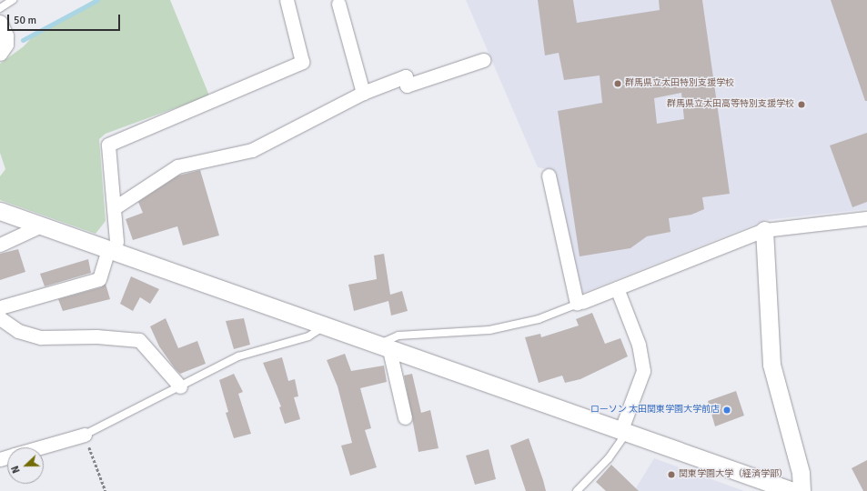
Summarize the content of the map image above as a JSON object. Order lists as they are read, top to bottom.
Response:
{
  "places": [
    "群馬県立太田特別支援学校",
    "群馬県立太田高等特別支援学校",
    "ローソン 太田関東学園大学前店",
    "関東学園大学（経済学部）"
  ],
  "scale_bar": "50 m",
  "north": "left"
}
